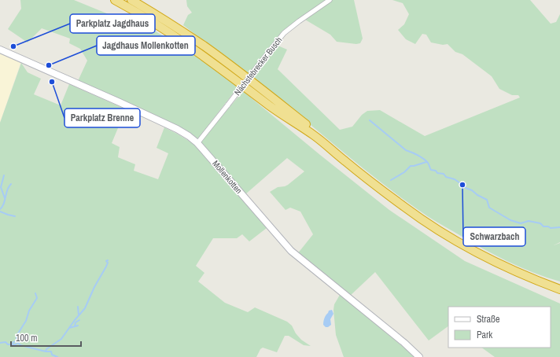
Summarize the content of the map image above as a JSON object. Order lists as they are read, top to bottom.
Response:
{
  "streets": {
    "main road": ["Mollenkotten"],
    "street": ["Nächstebrecker Busch"]
  },
  "crossings": [
    ["Nächstebrecker Busch", "Mollenkotten"]
  ],
  "places": [
    "Parkplatz Jagdhaus",
    "Jagdhaus Mollenkotten",
    "Parkplatz Brenne",
    "Schwarzbach"
  ],
  "legend": ["Straße", "Park"],
  "scale_bar": "100 m"
}
